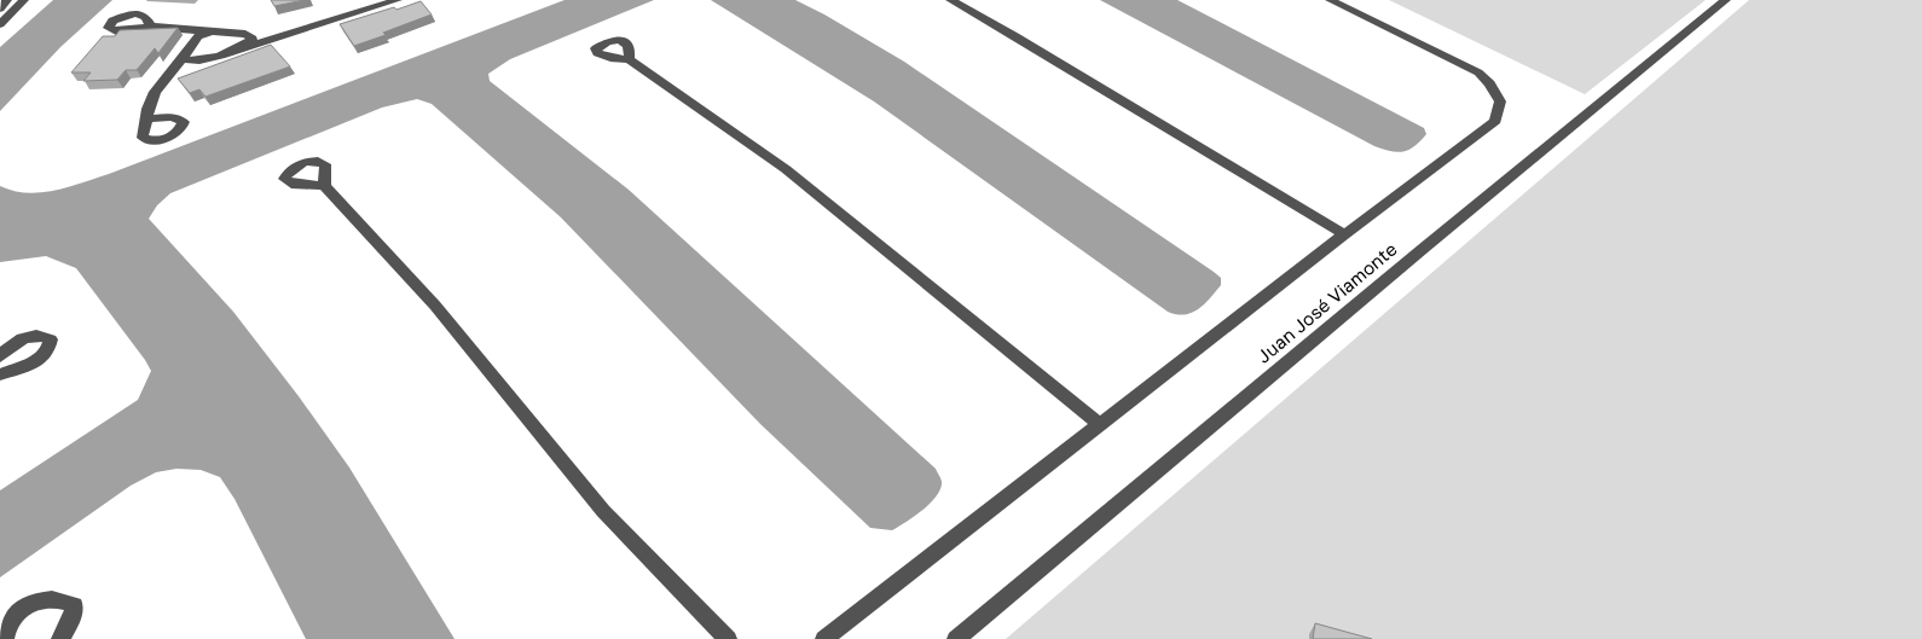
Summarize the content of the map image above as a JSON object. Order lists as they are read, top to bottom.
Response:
{
  "streets": {
    "street": ["Juan José Viamonte"]
  }
}
